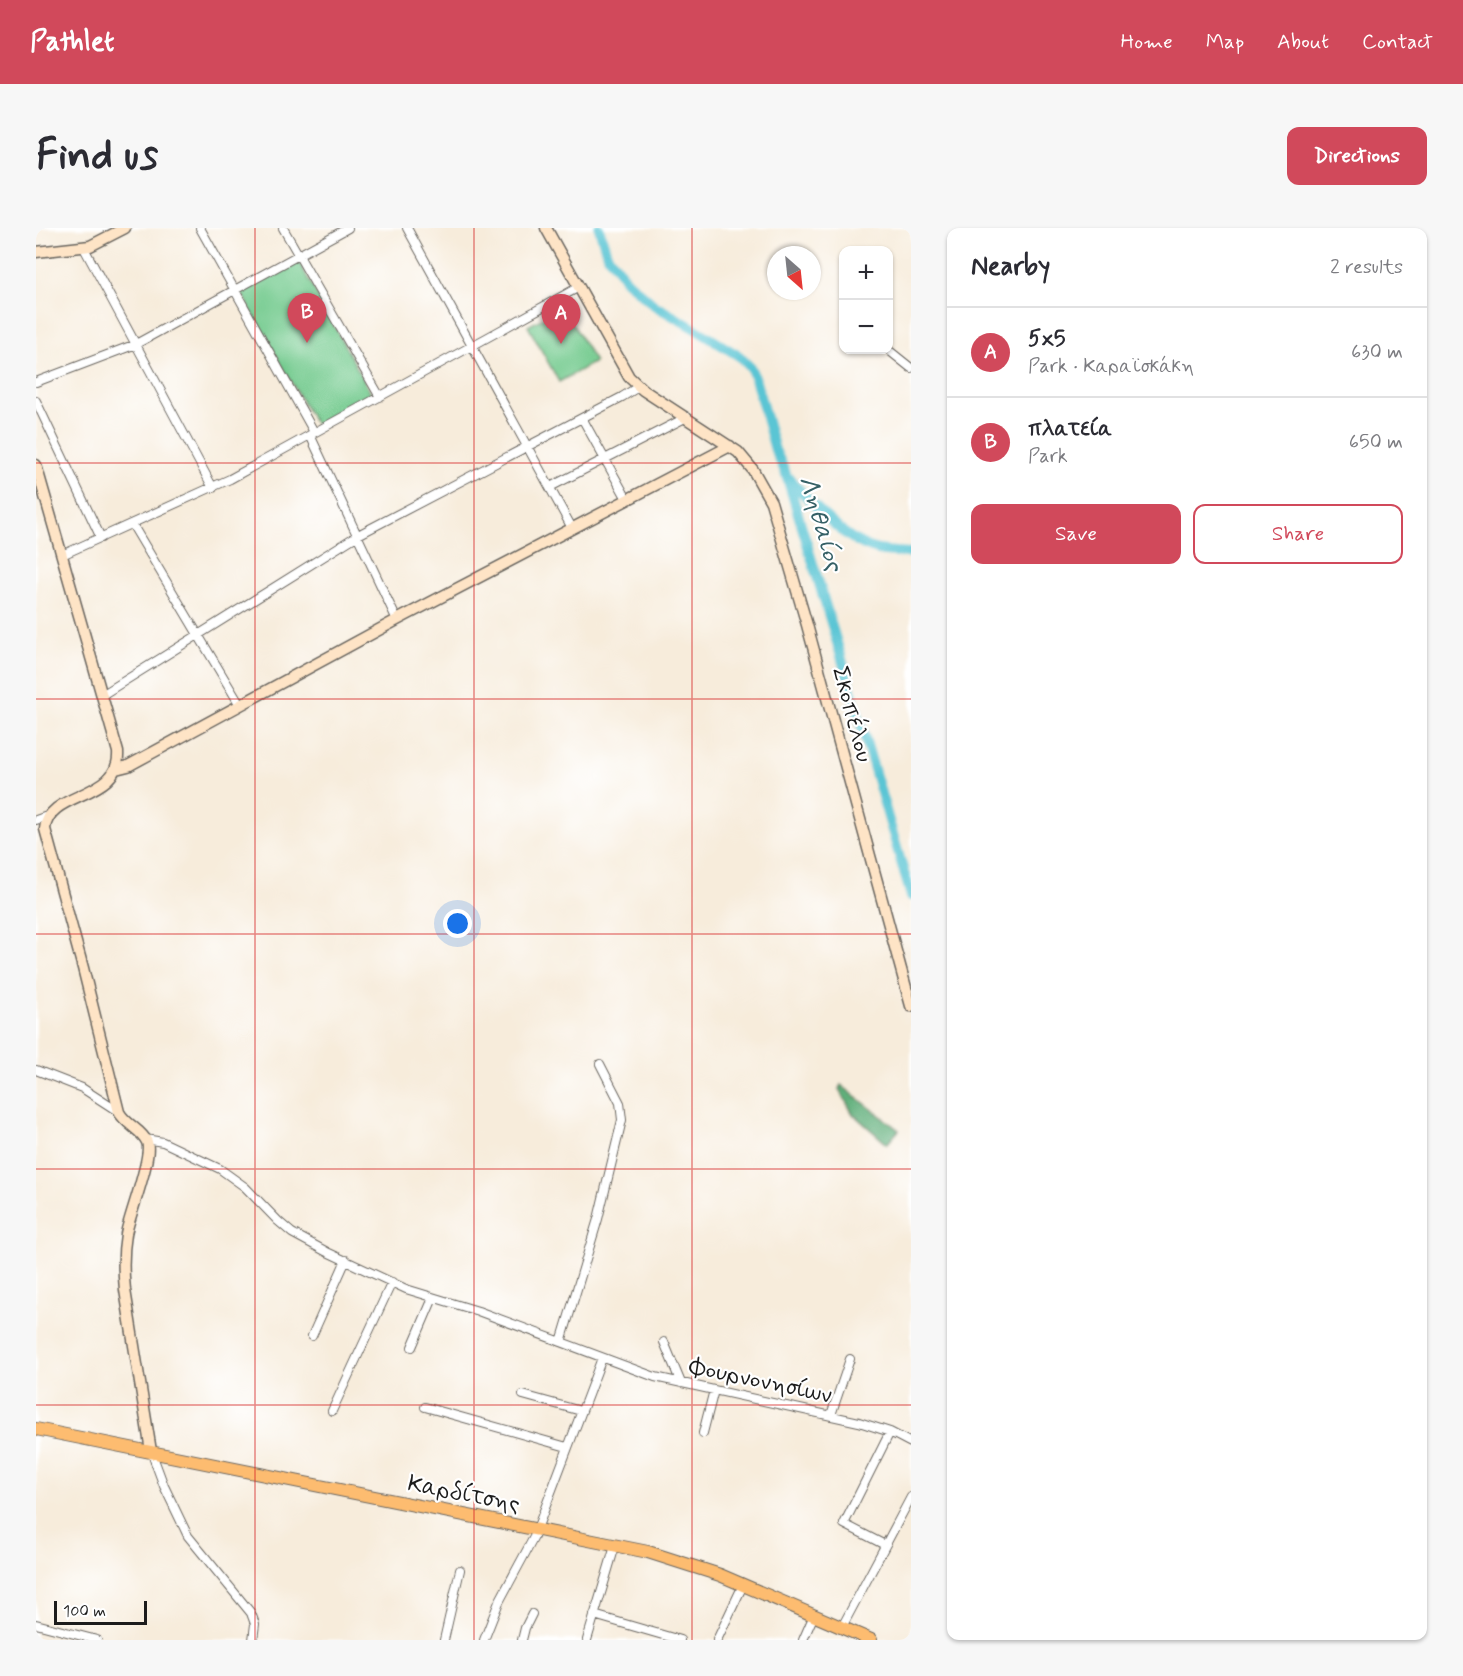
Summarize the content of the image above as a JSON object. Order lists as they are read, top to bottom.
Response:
{
  "streets": {
    "main road": ["Καρδίτσης"],
    "street": ["Σκοπέλου", "Φουρνονησίων"]
  },
  "water": ["Ληθαίος"],
  "scale_bar": "100 m",
  "north": "bottom right",
  "page": {
    "header": "Pathlet",
    "nav": [
      "Home",
      "Map",
      "About",
      "Contact"
    ],
    "buttons": [
      "Directions",
      ["Save", "Share"]
    ],
    "title": "Find us",
    "heading": ["Nearby", "2 results"],
    "map_buttons": ["+", "−"],
    "pins": ["B", "A"],
    "list": [
      {
        "mark": "A",
        "name": "5x5",
        "note": "Park · Καραϊσκάκη",
        "value": "630 m"
      },
      {
        "mark": "B",
        "name": "πλατεία",
        "note": "Park",
        "value": "650 m"
      }
    ],
    "scale": "100 m"
  }
}
